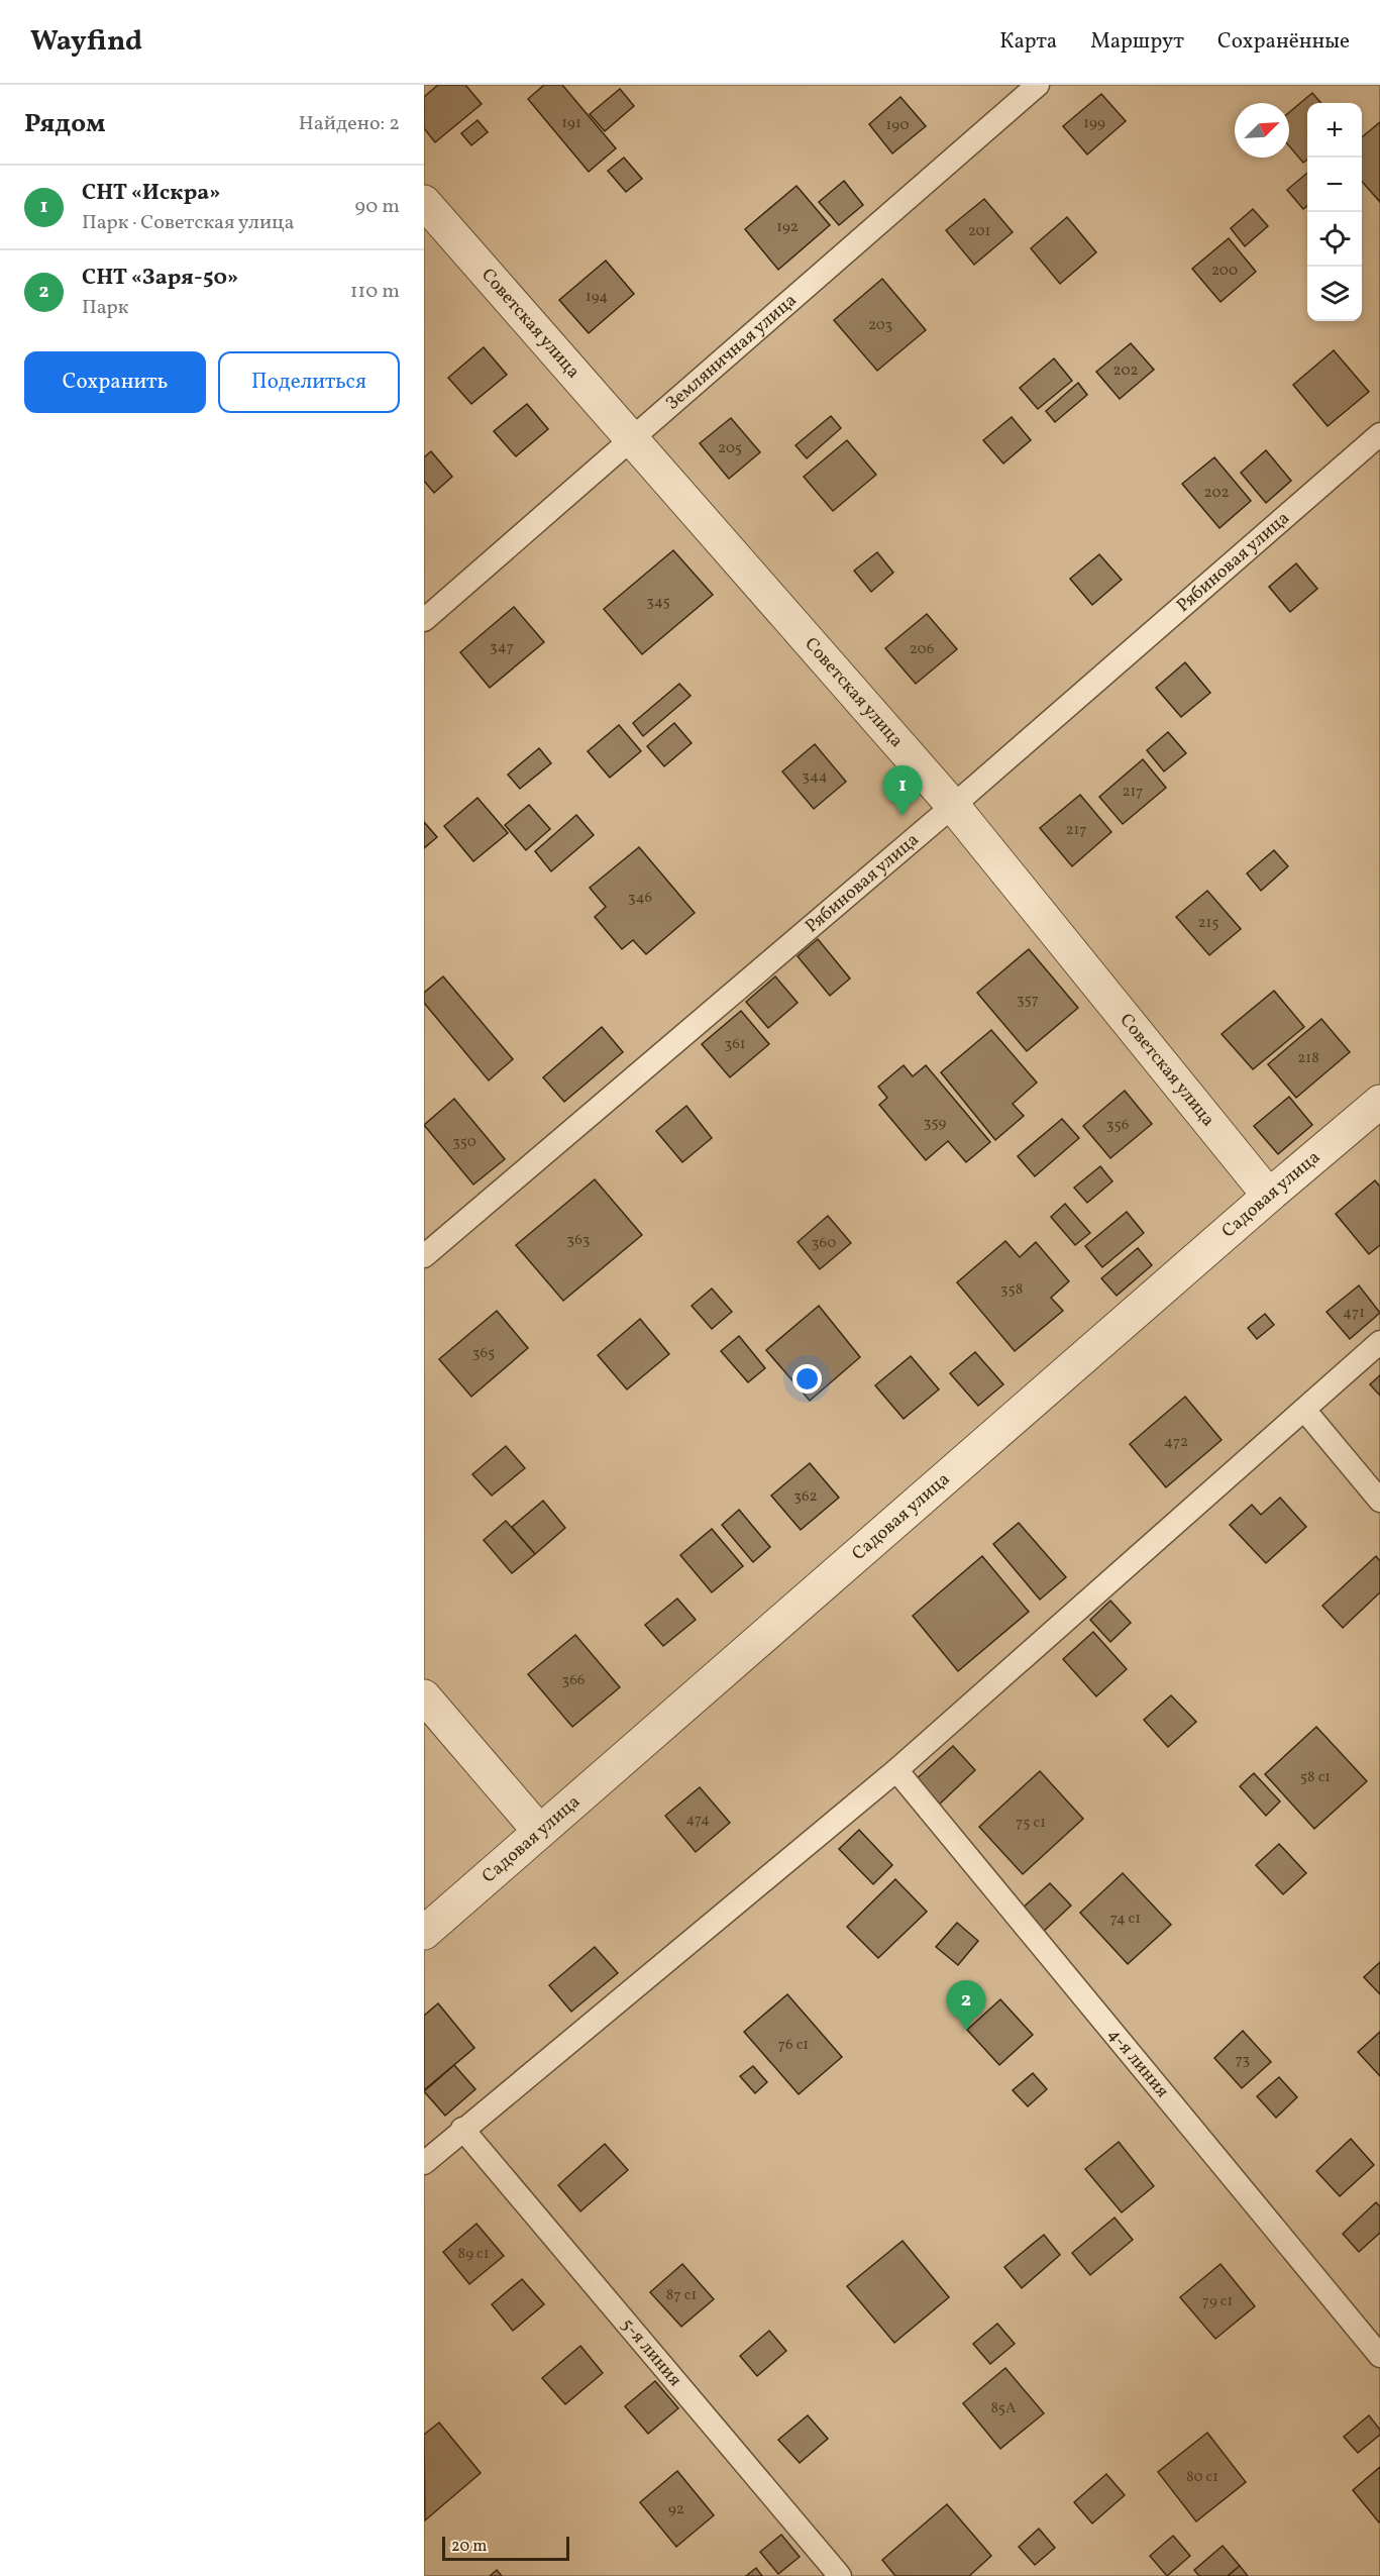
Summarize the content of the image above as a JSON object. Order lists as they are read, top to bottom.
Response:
{
  "streets": {
    "street": ["Советская улица", "Садовая улица"],
    "lane": [
      "Земляничная улица",
      "Рябиновая улица",
      "4-я линия",
      "5-я линия"
    ]
  },
  "crossings": [
    ["Советская улица", "Земляничная улица"],
    ["Советская улица", "Рябиновая улица"],
    ["Советская улица", "Садовая улица"]
  ],
  "house_numbers": [
    "191",
    "199",
    "190",
    "192",
    "201",
    "200",
    "194",
    "203",
    "202",
    "205",
    "202",
    "345",
    "347",
    "206",
    "344",
    "217",
    "217",
    "346",
    "215",
    "357",
    "361",
    "218",
    "359",
    "356",
    "350",
    "363",
    "360",
    "358",
    "471",
    "365",
    "472",
    "362",
    "366",
    "58 с1",
    "474",
    "75 с1",
    "74 с1",
    "76 с1",
    "73",
    "89 с1",
    "87 с1",
    "79 с1",
    "85А",
    "80 с1",
    "92"
  ],
  "scale_bar": "20 m",
  "north": "top right",
  "page": {
    "header": "Wayfind",
    "nav": ["Карта", "Маршрут", "Сохранённые"],
    "heading": ["Рядом", "Найдено: 2"],
    "map_buttons": ["+", "−"],
    "list": [
      {
        "mark": "1",
        "name": "СНТ «Искра»",
        "note": "Парк · Советская улица",
        "value": "90 m"
      },
      {
        "mark": "2",
        "name": "СНТ «Заря-50»",
        "note": "Парк",
        "value": "110 m"
      }
    ],
    "buttons": ["Сохранить", "Поделиться"],
    "pins": ["1", "2"],
    "scale": "20 m"
  }
}
